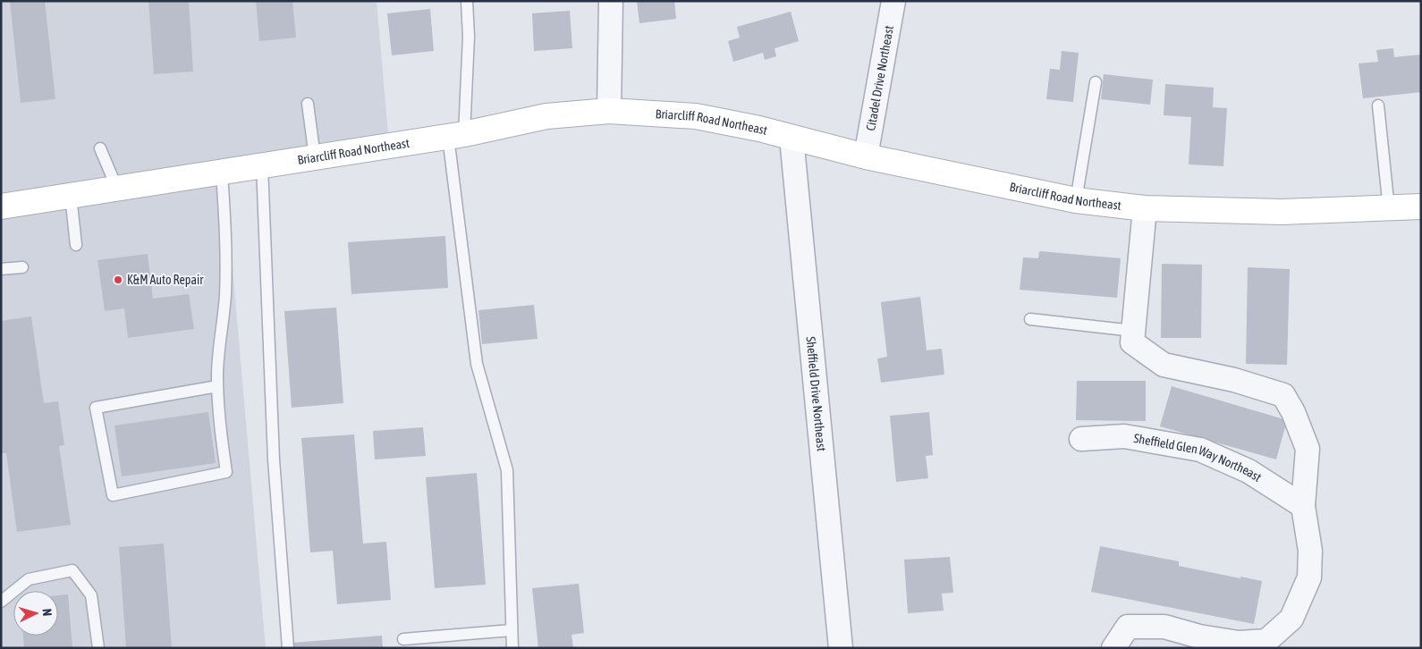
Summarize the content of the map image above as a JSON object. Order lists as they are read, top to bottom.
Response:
{
  "streets": {
    "main road": ["Briarcliff Road Northeast"],
    "street": ["Citadel Drive Northeast", "Sheffield Drive Northeast", "Sheffield Glen Way Northeast"]
  },
  "crossings": [
    ["Citadel Drive Northeast", "Briarcliff Road Northeast"],
    ["Briarcliff Road Northeast", "Sheffield Drive Northeast"]
  ],
  "places": ["K&M Auto Repair"],
  "north": "right"
}
